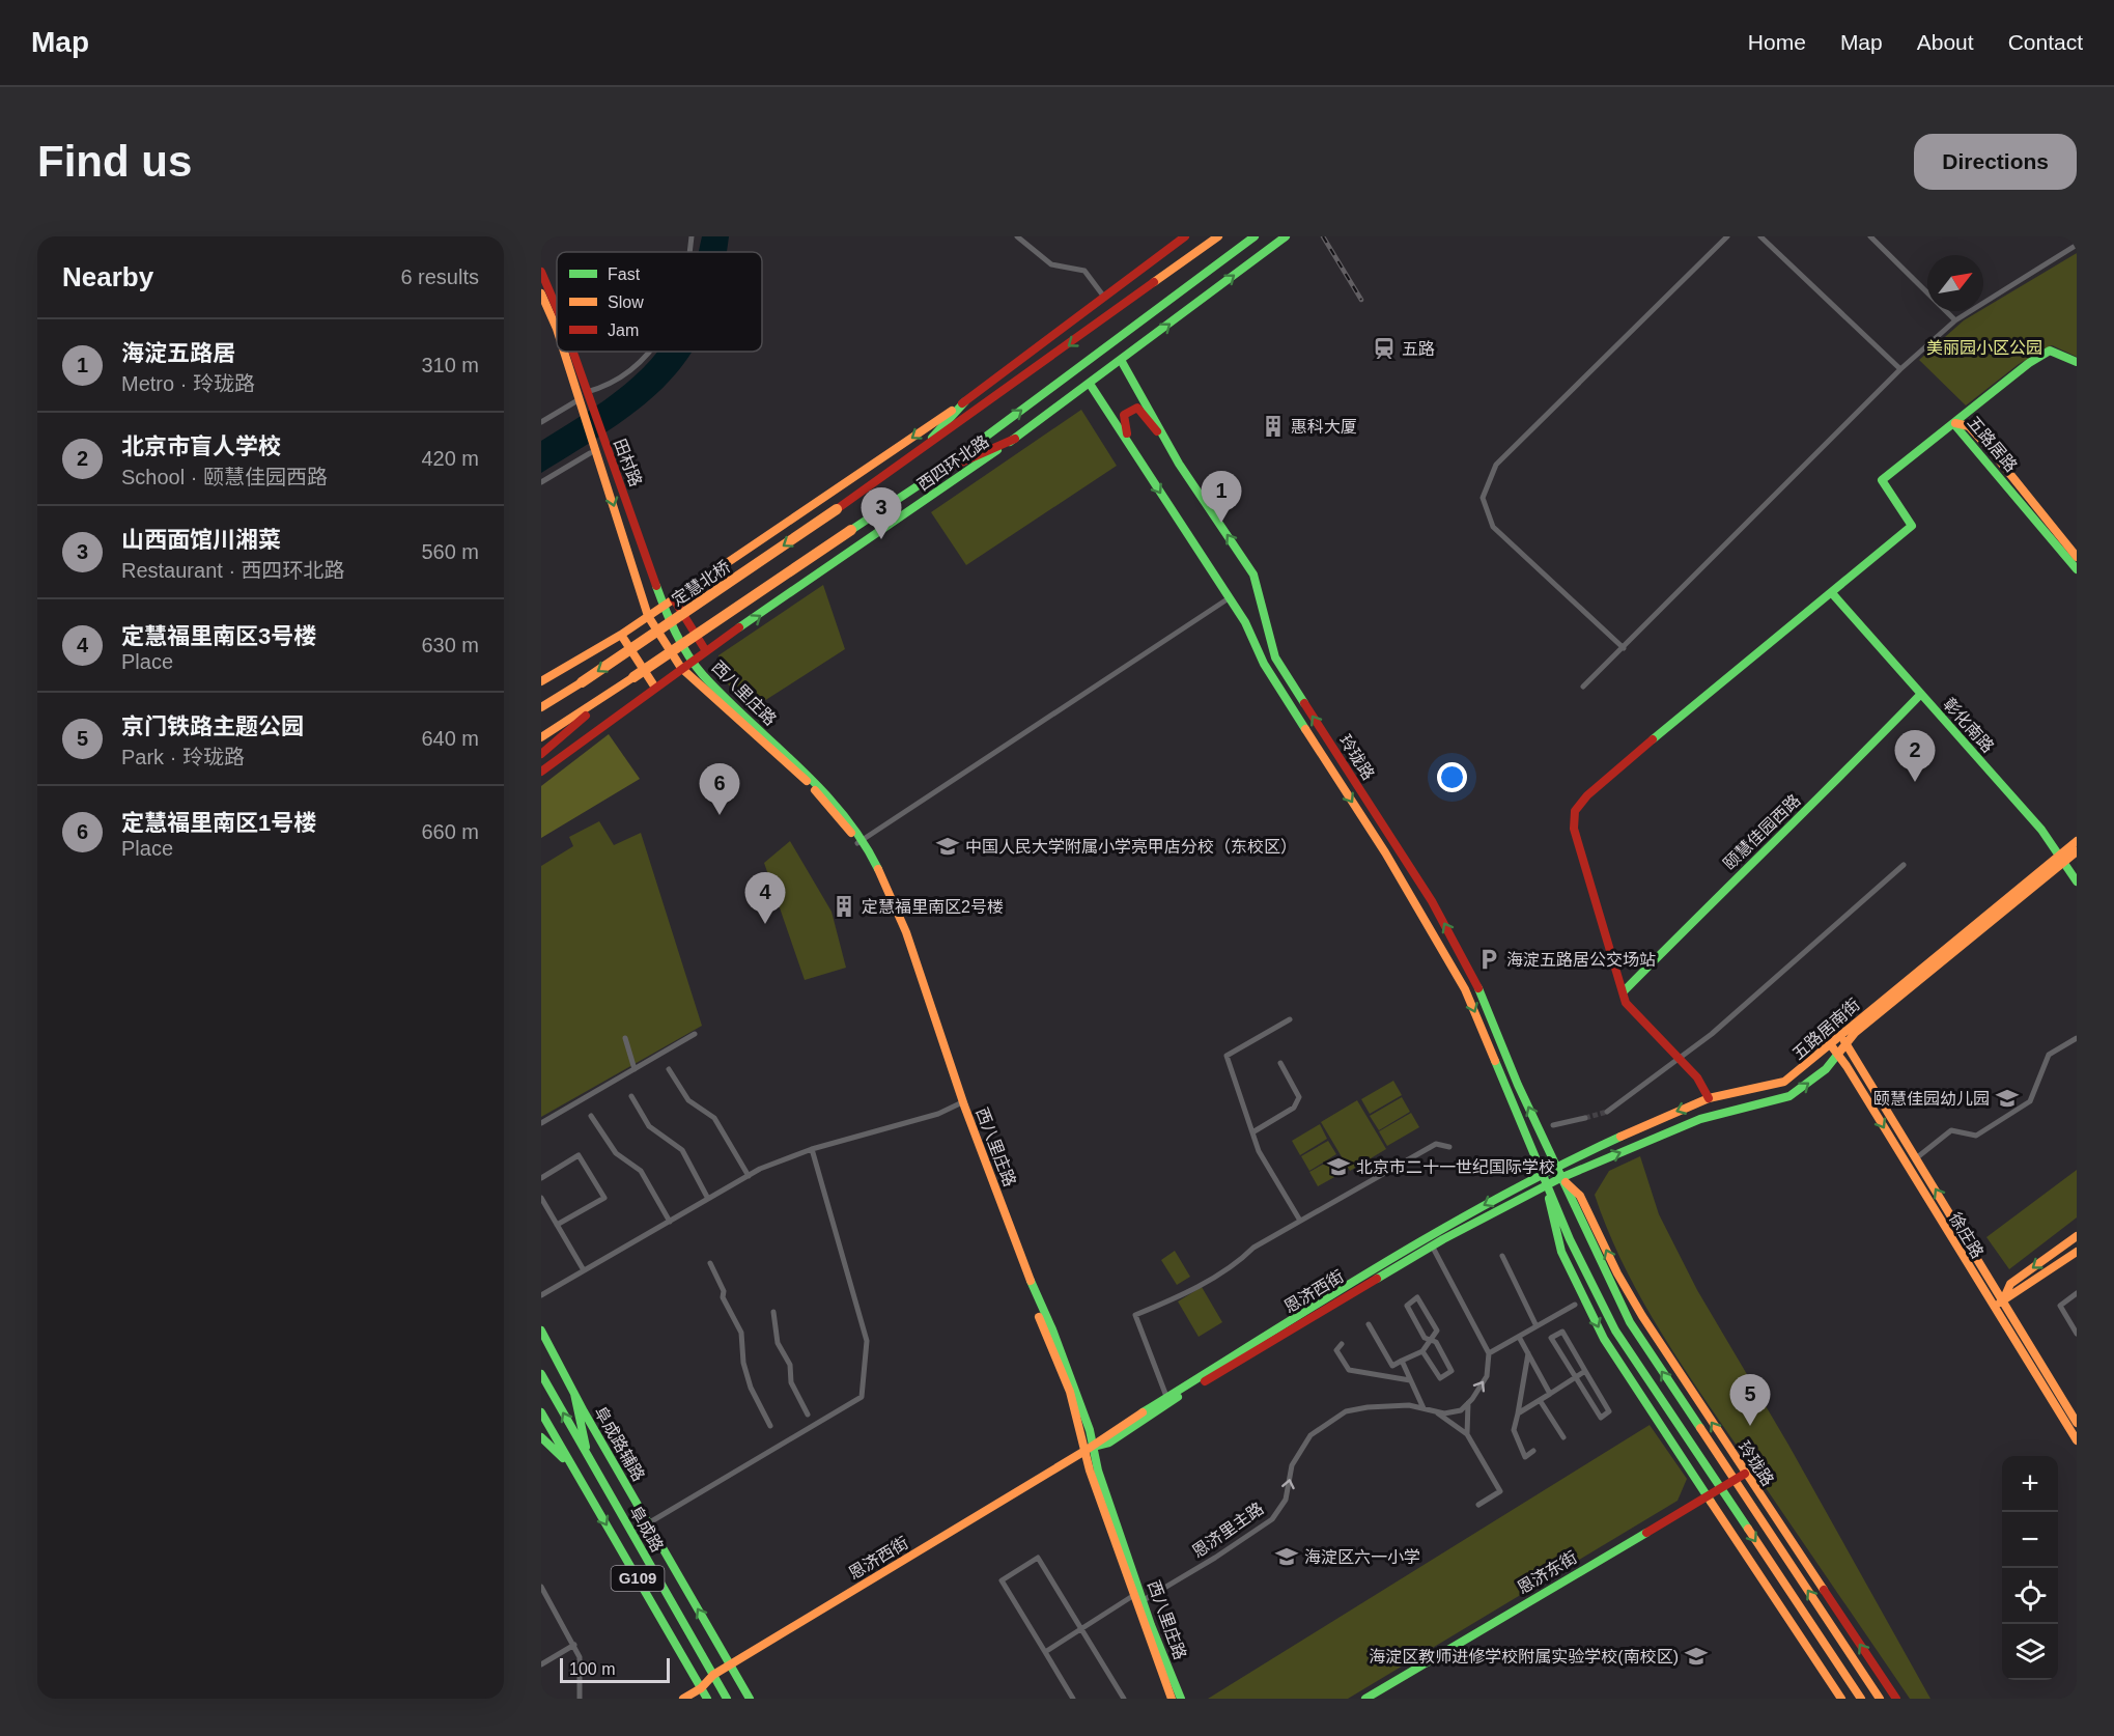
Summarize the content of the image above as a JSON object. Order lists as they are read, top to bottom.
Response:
{
  "streets": {
    "main road": [
      "五路居路",
      "田村路",
      "西四环北路",
      "定慧北桥",
      "西八里庄路",
      "彰化南路",
      "玲珑路",
      "颐慧佳园西路",
      "五路居南街",
      "徐庄路",
      "恩济西街",
      "阜成路辅路",
      "阜成路",
      "恩济东街",
      "G109"
    ],
    "street": ["恩济里主路"]
  },
  "crossings": [
    ["田村路", "西四环北路"],
    ["田村路", "西八里庄路"],
    ["西四环北路", "定慧北桥"],
    ["西四环北路", "西八里庄路"],
    ["西四环北路", "玲珑路"],
    ["西八里庄路", "恩济西街"],
    ["西八里庄路", "恩济里主路"],
    ["彰化南路", "五路居南街"],
    ["玲珑路", "五路居南街"],
    ["玲珑路", "恩济西街"],
    ["玲珑路", "恩济东街"],
    ["五路居南街", "徐庄路"],
    ["五路居南街", "恩济西街"],
    ["恩济西街", "阜成路辅路"],
    ["恩济西街", "阜成路"]
  ],
  "one_way": ["阜成路辅路", "恩济里主路"],
  "parks": ["美丽园小区公园"],
  "places": {
    "station": ["五路"],
    "building": ["惠科大厦", "定慧福里南区2号楼"],
    "school or university": [
      "中国人民大学附属小学亮甲店分校（东校区）",
      "颐慧佳园幼儿园",
      "北京市二十一世纪国际学校",
      "海淀区六一小学",
      "海淀区教师进修学校附属实验学校(南校区)"
    ],
    "parking": ["海淀五路居公交场站"]
  },
  "legend": ["Fast", "Slow", "Jam"],
  "scale_bar": "100 m",
  "north": "top right",
  "page": {
    "header": "Map",
    "nav": [
      "Home",
      "Map",
      "About",
      "Contact"
    ],
    "buttons": "Directions",
    "title": "Find us",
    "heading": ["Nearby", "6 results"],
    "list": [
      {
        "mark": "1",
        "name": "海淀五路居",
        "note": "Metro · 玲珑路",
        "value": "310 m"
      },
      {
        "mark": "2",
        "name": "北京市盲人学校",
        "note": "School · 颐慧佳园西路",
        "value": "420 m"
      },
      {
        "mark": "3",
        "name": "山西面馆川湘菜",
        "note": "Restaurant · 西四环北路",
        "value": "560 m"
      },
      {
        "mark": "4",
        "name": "定慧福里南区3号楼",
        "note": "Place",
        "value": "630 m"
      },
      {
        "mark": "5",
        "name": "京门铁路主题公园",
        "note": "Park · 玲珑路",
        "value": "640 m"
      },
      {
        "mark": "6",
        "name": "定慧福里南区1号楼",
        "note": "Place",
        "value": "660 m"
      }
    ],
    "pins": [
      "1",
      "3",
      "2",
      "6",
      "4",
      "5"
    ],
    "map_buttons": ["+", "−"],
    "scale": "100 m"
  }
}
